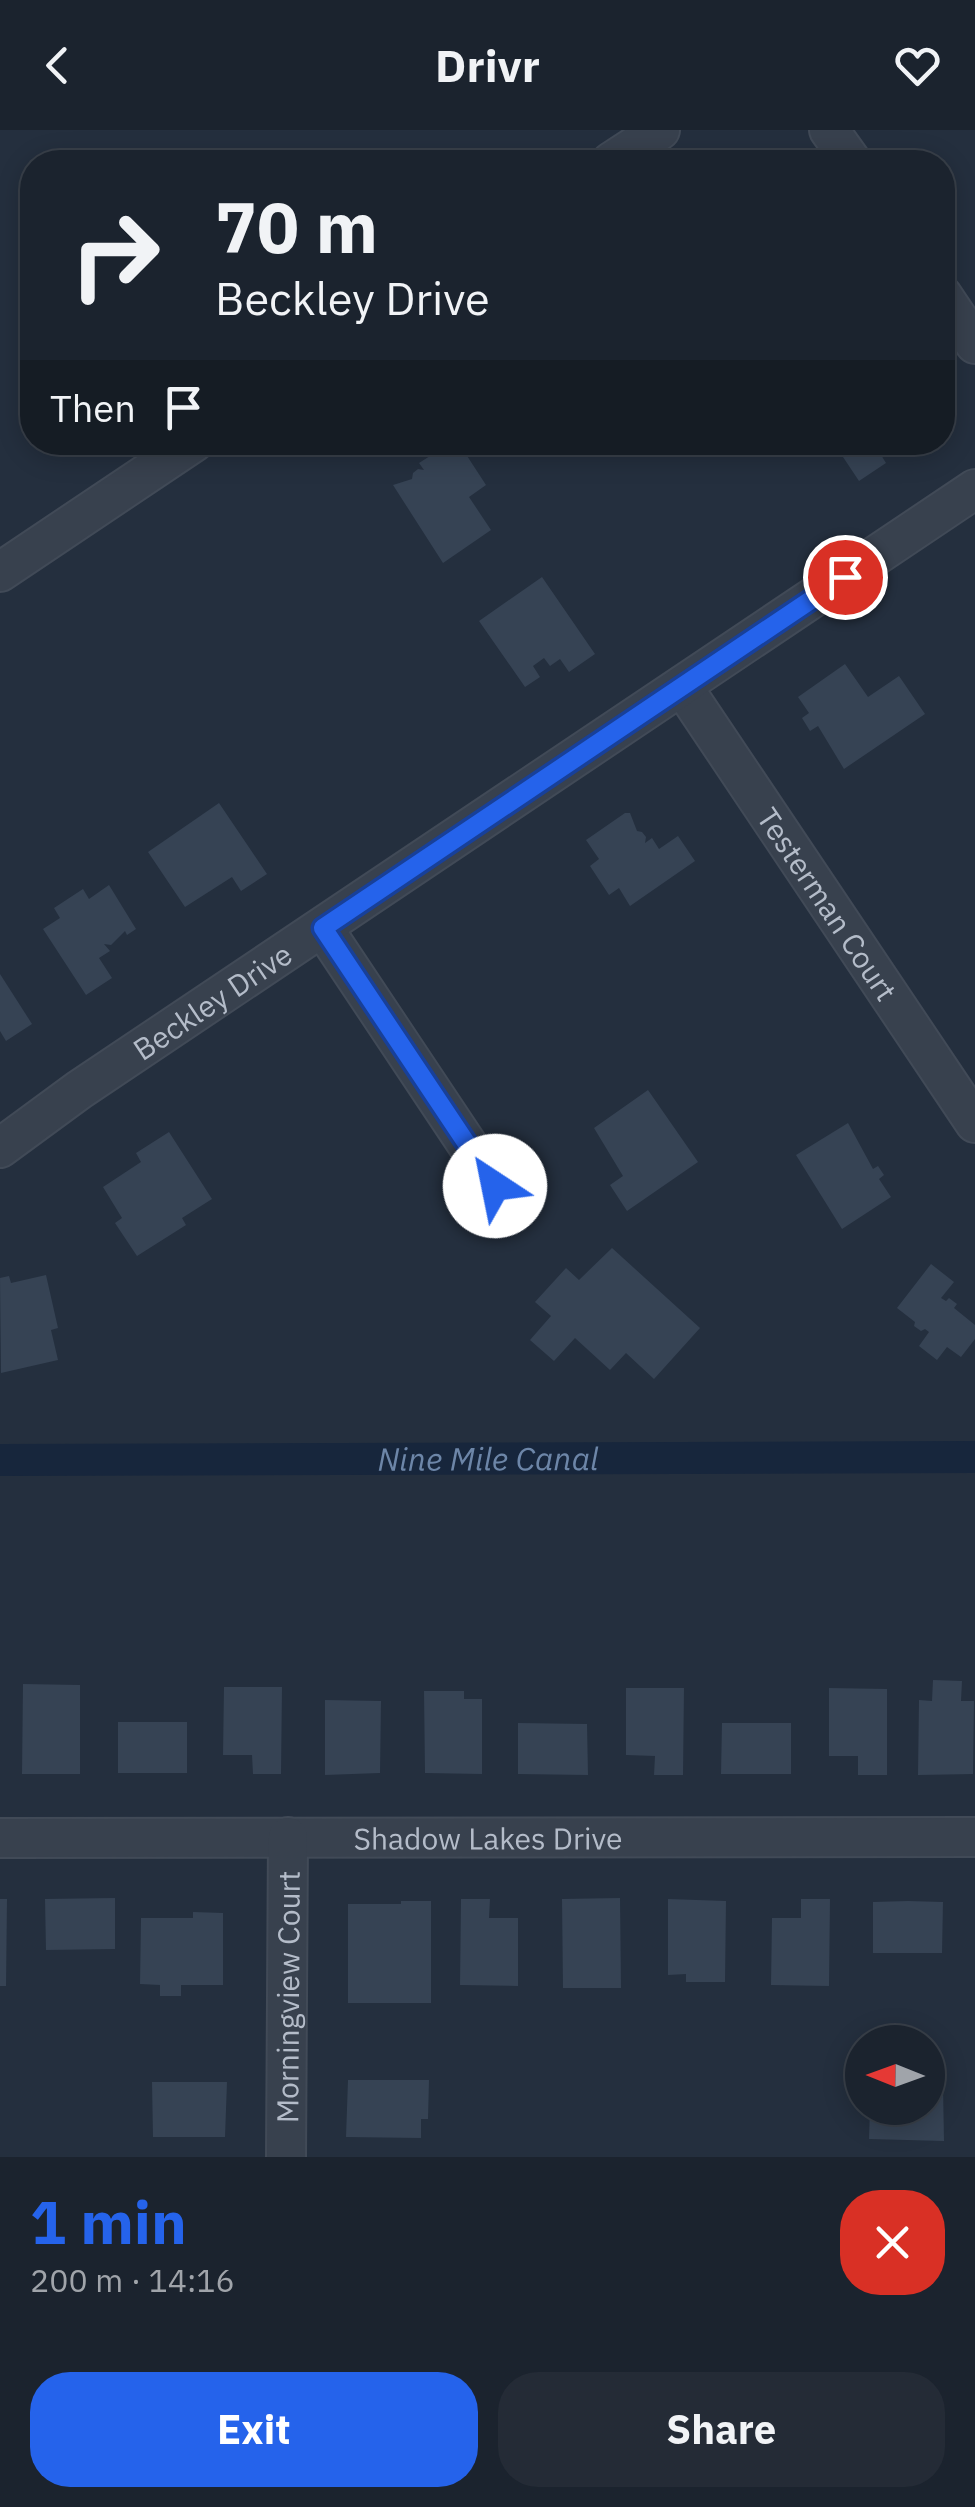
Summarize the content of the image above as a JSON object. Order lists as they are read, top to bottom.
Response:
{
  "streets": {
    "street": [
      "Testerman Court",
      "Beckley Drive",
      "Shadow Lakes Drive",
      "Morningview Court"
    ]
  },
  "crossings": [
    ["Testerman Court", "Beckley Drive"],
    ["Shadow Lakes Drive", "Morningview Court"]
  ],
  "water": ["Nine Mile Canal"],
  "north": "left",
  "page": {
    "header": "Drivr",
    "turn": ["70 m", "Beckley Drive"],
    "then": "Then",
    "heading": ["1 min", "200 m · 14:16"],
    "buttons": ["Exit", "Share"]
  }
}
